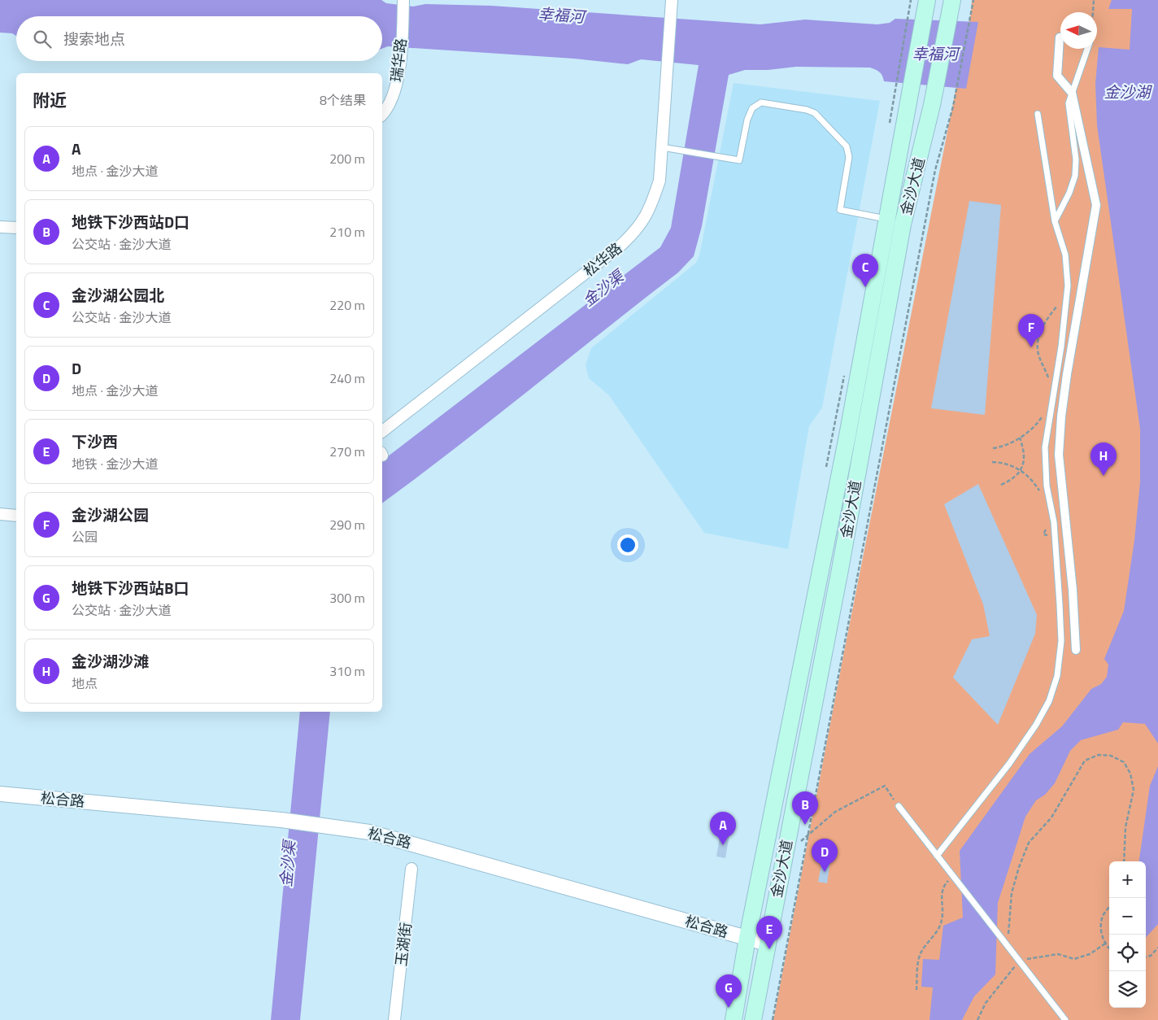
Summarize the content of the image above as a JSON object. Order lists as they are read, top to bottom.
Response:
{
  "streets": {
    "main road": ["金沙大道"],
    "street": [
      "瑞华路",
      "松华路",
      "松合路",
      "玉湖街"
    ]
  },
  "crossings": [
    ["金沙大道", "松合路"]
  ],
  "water": ["幸福河", "金沙湖", "金沙渠"],
  "north": "left",
  "page": {
    "search": "搜索地点",
    "heading": ["附近", "8个结果"],
    "list": [
      {
        "mark": "A",
        "name": "A",
        "note": "地点 · 金沙大道",
        "value": "200 m"
      },
      {
        "mark": "B",
        "name": "地铁下沙西站D口",
        "note": "公交站 · 金沙大道",
        "value": "210 m"
      },
      {
        "mark": "C",
        "name": "金沙湖公园北",
        "note": "公交站 · 金沙大道",
        "value": "220 m"
      },
      {
        "mark": "D",
        "name": "D",
        "note": "地点 · 金沙大道",
        "value": "240 m"
      },
      {
        "mark": "E",
        "name": "下沙西",
        "note": "地铁 · 金沙大道",
        "value": "270 m"
      },
      {
        "mark": "F",
        "name": "金沙湖公园",
        "note": "公园",
        "value": "290 m"
      },
      {
        "mark": "G",
        "name": "地铁下沙西站B口",
        "note": "公交站 · 金沙大道",
        "value": "300 m"
      },
      {
        "mark": "H",
        "name": "金沙湖沙滩",
        "note": "地点",
        "value": "310 m"
      }
    ],
    "pins": [
      "C",
      "F",
      "H",
      "B",
      "A",
      "D",
      "E",
      "G"
    ],
    "map_buttons": ["+", "−"]
  }
}
